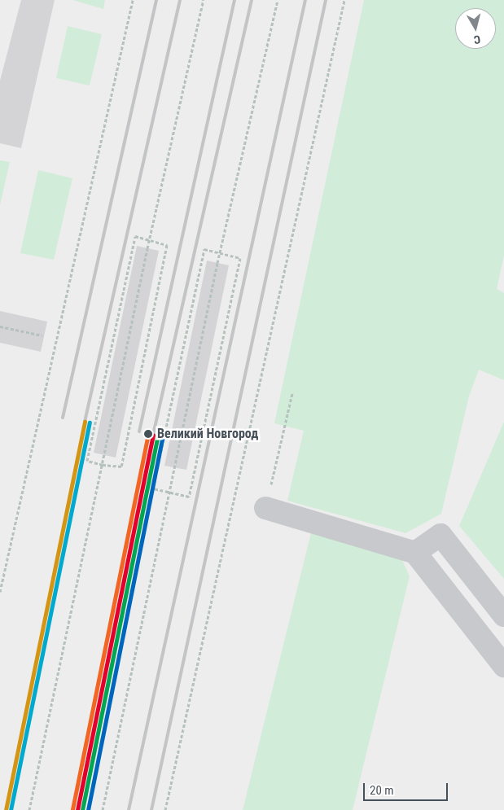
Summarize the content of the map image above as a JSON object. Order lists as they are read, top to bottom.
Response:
{
  "places": ["Великий Новгород"],
  "scale_bar": "20 m",
  "north": "bottom"
}
